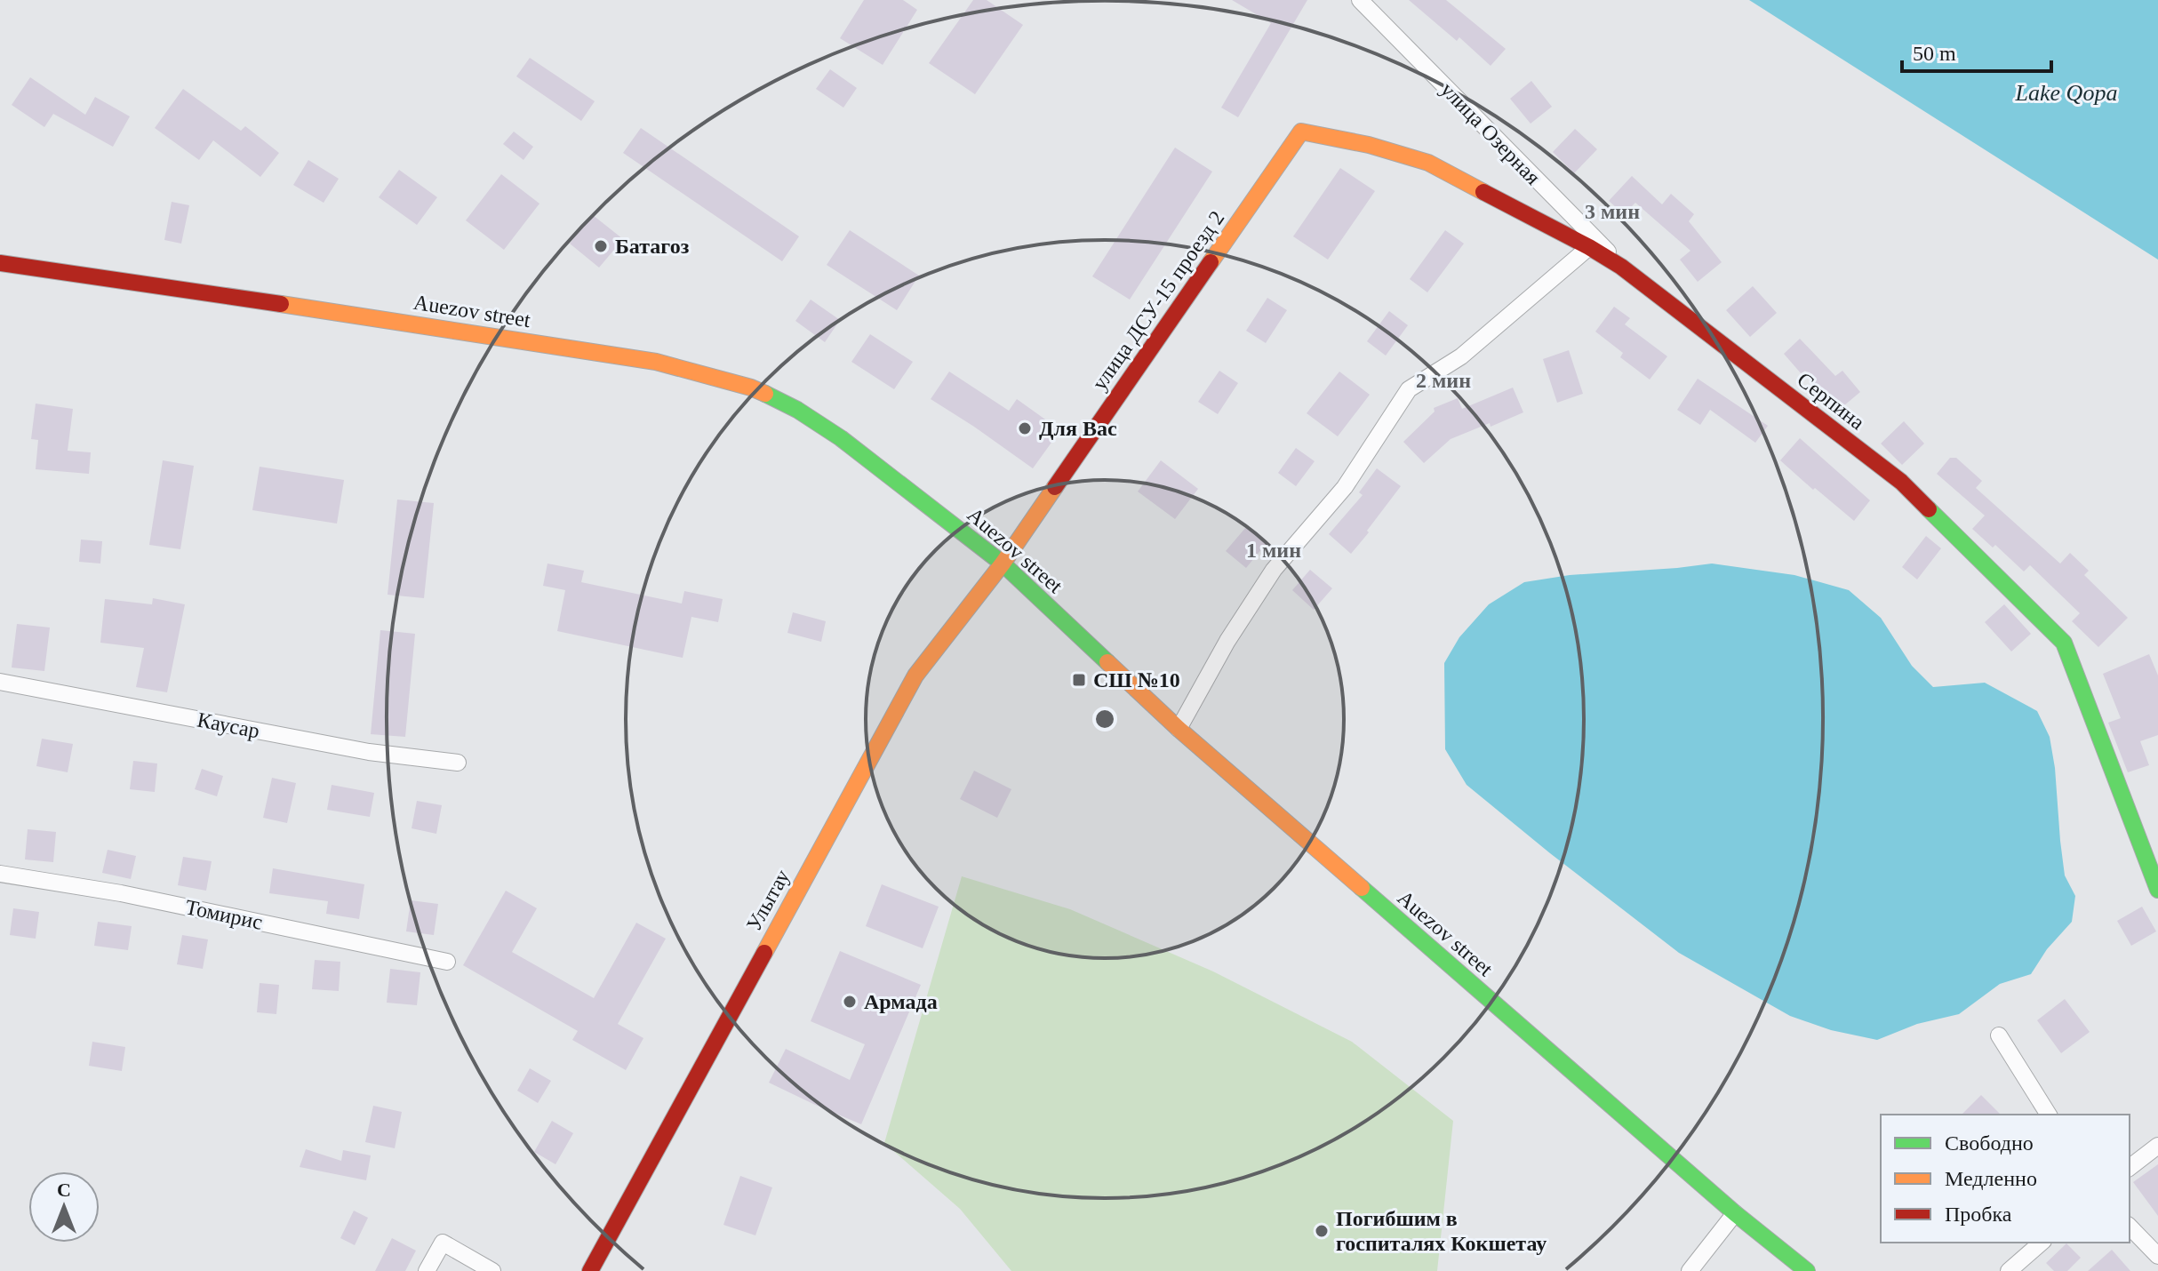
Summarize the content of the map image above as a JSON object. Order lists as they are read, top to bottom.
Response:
{
  "streets": {
    "street": [
      "улица Озерная",
      "улица ДСУ-15 проезд 2",
      "Auezov street",
      "Серпина",
      "Каусар",
      "Улытау",
      "Томирис"
    ]
  },
  "crossings": [
    ["улица Озерная", "Серпина"],
    ["улица ДСУ-15 проезд 2", "Auezov street"],
    ["улица ДСУ-15 проезд 2", "Серпина"],
    ["улица ДСУ-15 проезд 2", "Улытау"],
    ["Auezov street", "Улытау"]
  ],
  "water": ["Lake Qopa"],
  "places": {
    "other": [
      "Батагоз",
      "Для Вас",
      "Армада",
      "Погибшим в госпиталях Кокшетау"
    ],
    "transit": ["СШ №10"]
  },
  "legend": ["Свободно", "Медленно", "Пробка"],
  "scale_bar": "50 m",
  "north": "top",
  "rings": ["3 мин", "2 мин", "1 мин"]
}
